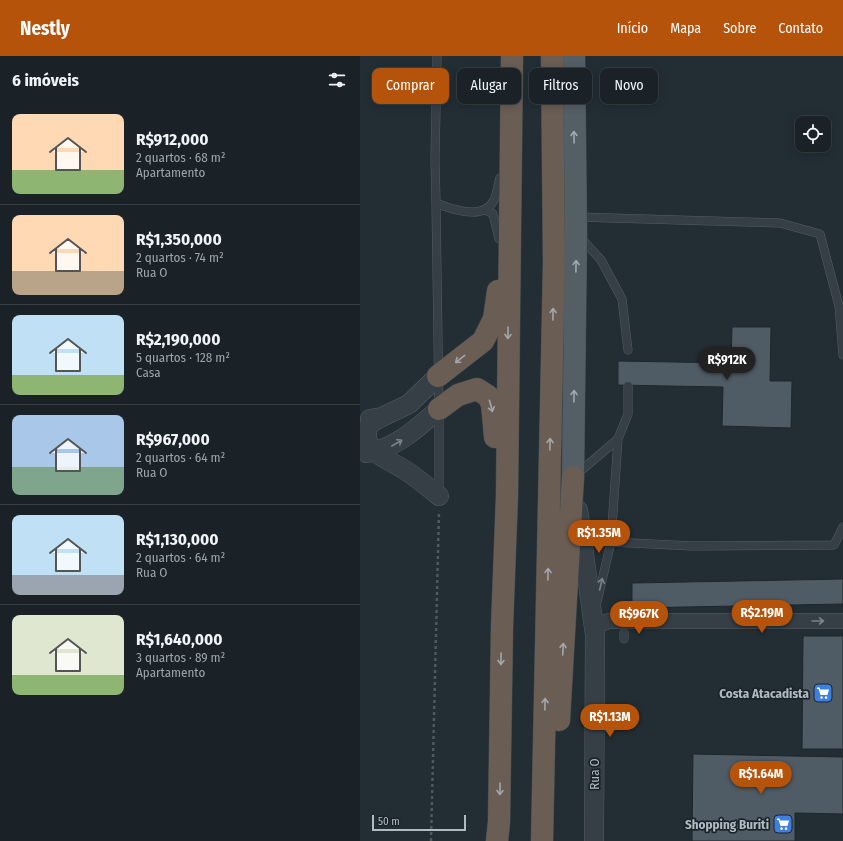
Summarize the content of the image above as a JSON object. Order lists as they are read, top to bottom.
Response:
{
  "streets": {
    "street": ["Rua O"]
  },
  "places": {
    "supermarket": ["Costa Atacadista", "Shopping Buriti"]
  },
  "scale_bar": "50 m",
  "page": {
    "header": "Nestly",
    "nav": [
      "Início",
      "Mapa",
      "Sobre",
      "Contato"
    ],
    "heading": "6 imóveis",
    "chip": [
      "Comprar",
      "Alugar",
      "Filtros",
      "Novo"
    ],
    "list": [
      {
        "name": "R$912,000",
        "note": "2 quartos · 68 m² · Apartamento"
      },
      {
        "name": "R$1,350,000",
        "note": "2 quartos · 74 m² · Rua O"
      },
      {
        "name": "R$2,190,000",
        "note": "5 quartos · 128 m² · Casa"
      },
      {
        "name": "R$967,000",
        "note": "2 quartos · 64 m² · Rua O"
      },
      {
        "name": "R$1,130,000",
        "note": "2 quartos · 64 m² · Rua O"
      },
      {
        "name": "R$1,640,000",
        "note": "3 quartos · 89 m² · Apartamento"
      }
    ],
    "price": [
      "R$912K",
      "R$1.35M",
      "R$2.19M",
      "R$967K",
      "R$1.13M",
      "R$1.64M"
    ],
    "scale": "50 m"
  }
}
